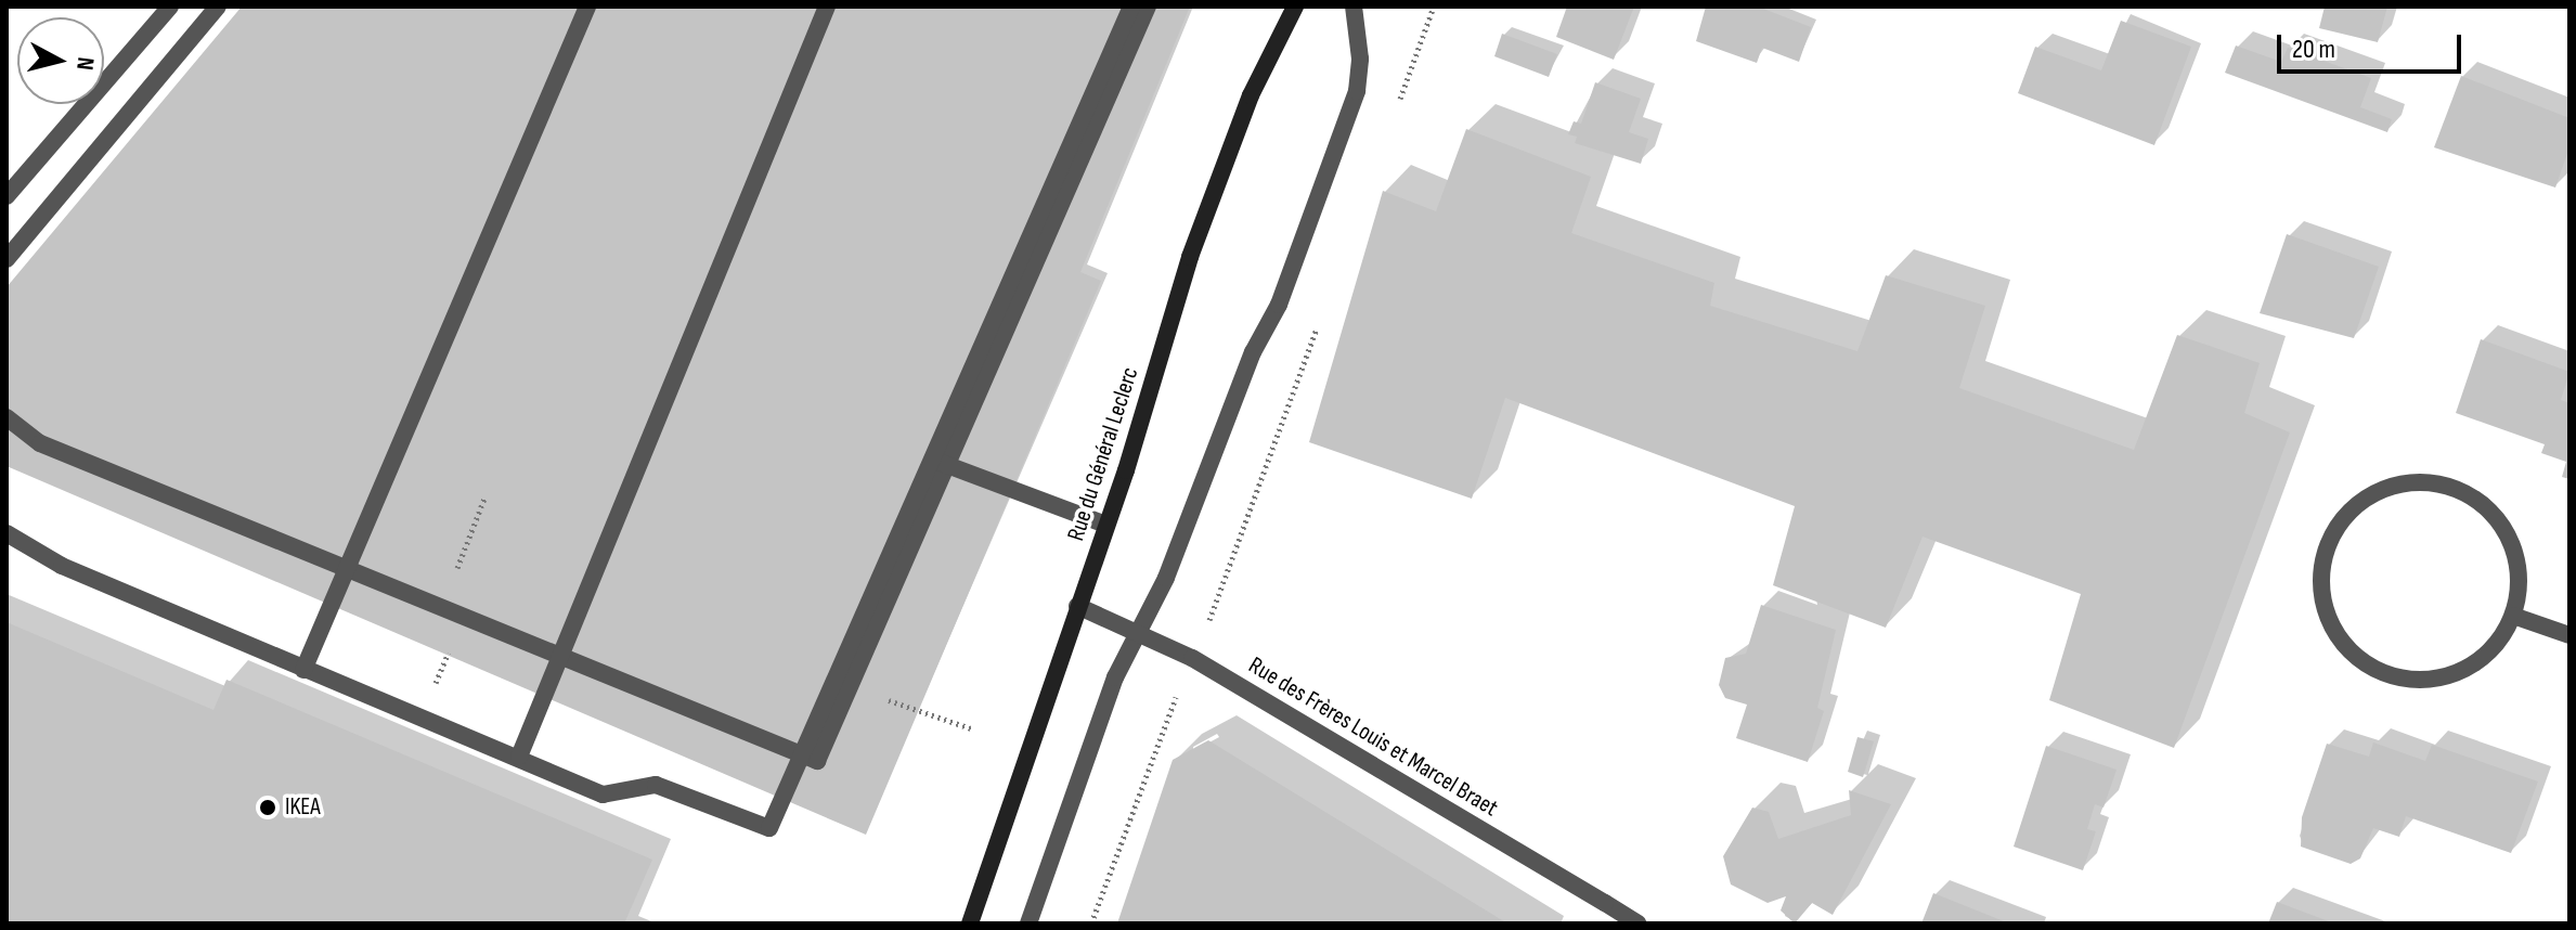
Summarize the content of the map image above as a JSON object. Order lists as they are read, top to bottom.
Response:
{
  "streets": {
    "main road": ["Rue du Général Leclerc"],
    "street": ["Rue des Frères Louis et Marcel Braet"]
  },
  "crossings": [
    ["Rue du Général Leclerc", "Rue des Frères Louis et Marcel Braet"]
  ],
  "places": ["IKEA"],
  "scale_bar": "20 m",
  "north": "right"
}
